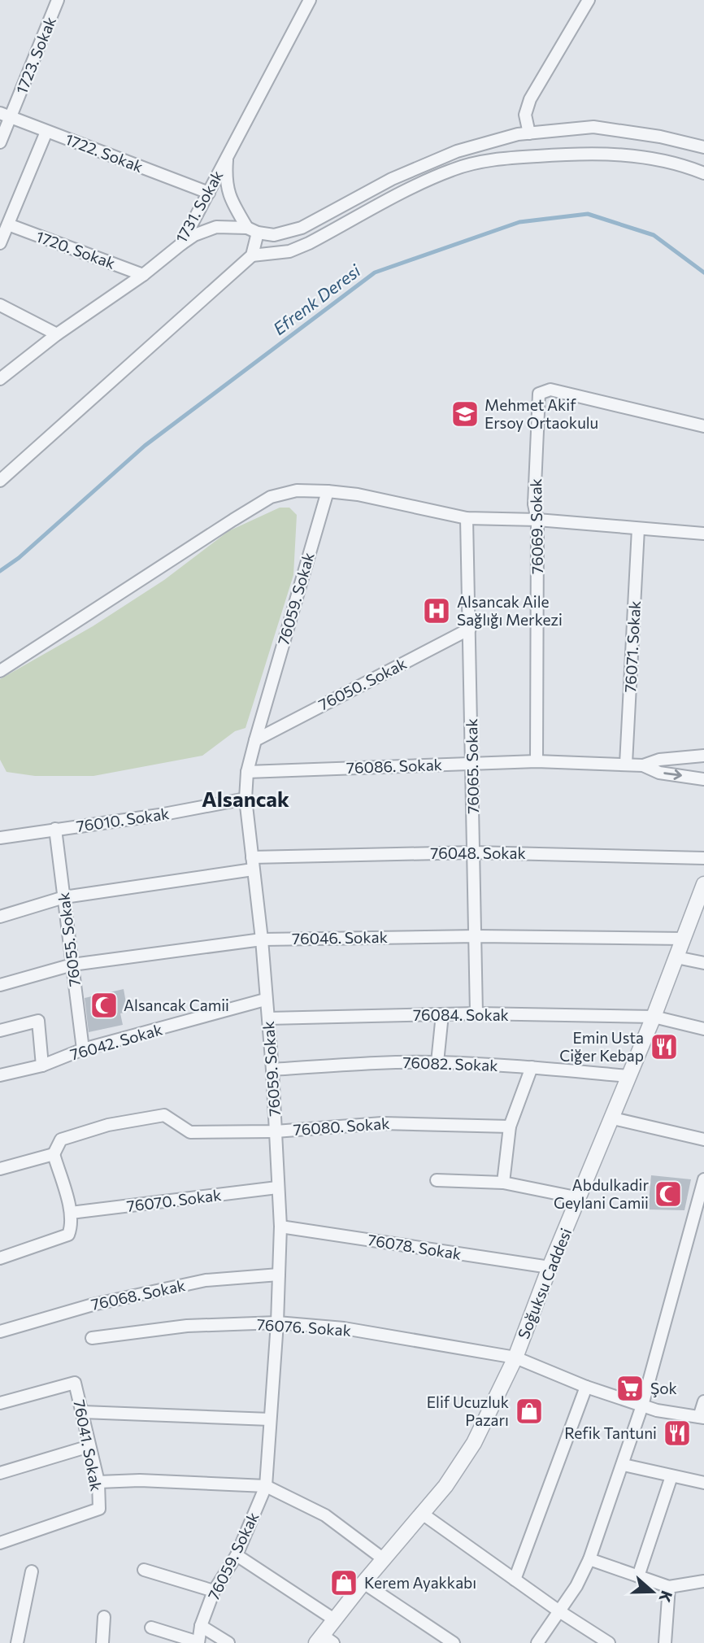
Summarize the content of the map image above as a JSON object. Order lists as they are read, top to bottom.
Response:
{
  "streets": {
    "street": [
      "1723. Sokak",
      "1722. Sokak",
      "1731. Sokak",
      "1720. Sokak",
      "76069. Sokak",
      "76059. Sokak",
      "76071. Sokak",
      "76050. Sokak",
      "76086. Sokak",
      "76065. Sokak",
      "76010. Sokak",
      "76048. Sokak",
      "76046. Sokak",
      "76055. Sokak",
      "76084. Sokak",
      "76042. Sokak",
      "76082. Sokak",
      "76080. Sokak",
      "76070. Sokak",
      "76078. Sokak",
      "Soğuksu Caddesi",
      "76068. Sokak",
      "76076. Sokak",
      "76041. Sokak"
    ]
  },
  "crossings": [
    ["1723. Sokak", "1722. Sokak"],
    ["1722. Sokak", "1731. Sokak"],
    ["1731. Sokak", "1720. Sokak"],
    ["76069. Sokak", "76086. Sokak"],
    ["76059. Sokak", "76050. Sokak"],
    ["76059. Sokak", "76086. Sokak"],
    ["76059. Sokak", "76010. Sokak"],
    ["76059. Sokak", "76048. Sokak"],
    ["76059. Sokak", "76046. Sokak"],
    ["76059. Sokak", "76084. Sokak"],
    ["76059. Sokak", "76042. Sokak"],
    ["76059. Sokak", "76082. Sokak"],
    ["76059. Sokak", "76080. Sokak"],
    ["76059. Sokak", "76070. Sokak"],
    ["76059. Sokak", "76078. Sokak"],
    ["76059. Sokak", "76068. Sokak"],
    ["76059. Sokak", "76076. Sokak"],
    ["76071. Sokak", "76086. Sokak"],
    ["76050. Sokak", "76065. Sokak"],
    ["76086. Sokak", "76065. Sokak"],
    ["76065. Sokak", "76048. Sokak"],
    ["76065. Sokak", "76046. Sokak"],
    ["76065. Sokak", "76084. Sokak"],
    ["76010. Sokak", "76055. Sokak"],
    ["76046. Sokak", "76055. Sokak"],
    ["76046. Sokak", "Soğuksu Caddesi"],
    ["76055. Sokak", "76042. Sokak"],
    ["76084. Sokak", "Soğuksu Caddesi"],
    ["76082. Sokak", "Soğuksu Caddesi"],
    ["76078. Sokak", "Soğuksu Caddesi"],
    ["Soğuksu Caddesi", "76076. Sokak"]
  ],
  "districts": ["Alsancak"],
  "water": ["Efrenk Deresi"],
  "places": {
    "school or university": ["Mehmet Akif Ersoy Ortaokulu"],
    "hospital": ["Alsancak Aile Sağlığı Merkezi"],
    "mosque": ["Alsancak Camii", "Abdulkadir Geylani Camii"],
    "restaurant": ["Emin Usta Ciğer Kebap", "Refik Tantuni"],
    "supermarket": ["Şok"],
    "shop": ["Elif Ucuzluk Pazarı", "Kerem Ayakkabı"]
  },
  "north": "right"
}
